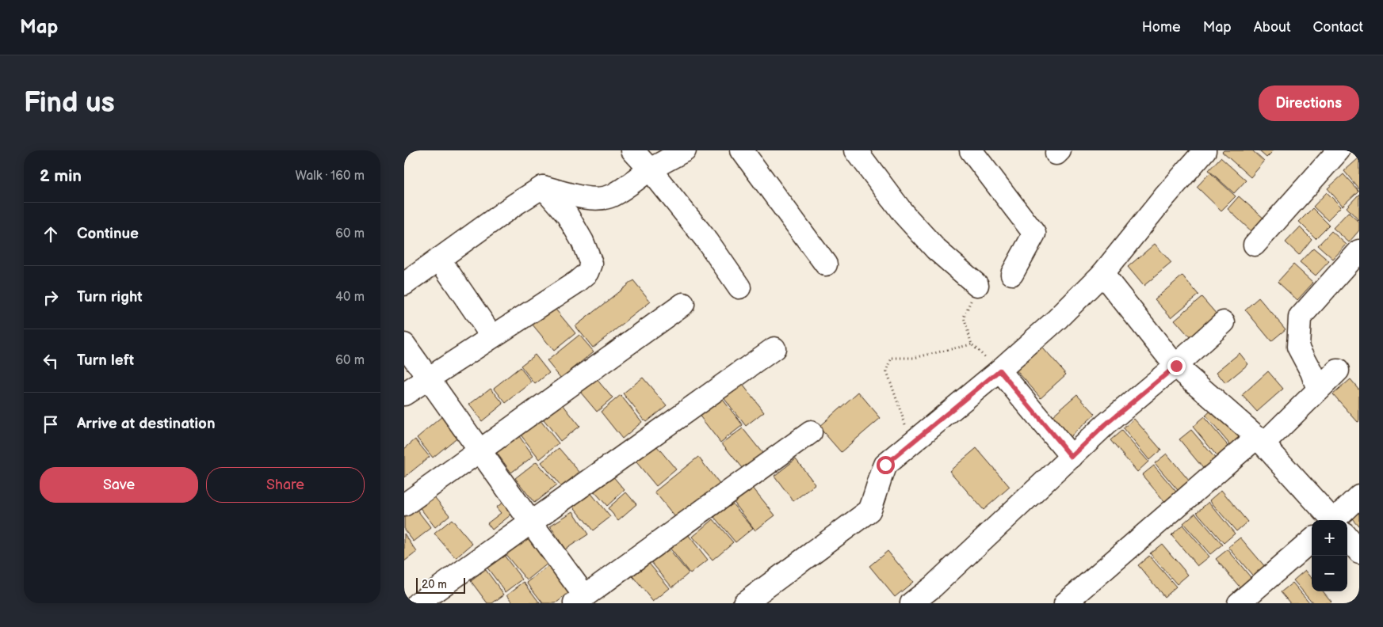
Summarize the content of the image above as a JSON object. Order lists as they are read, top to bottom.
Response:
{
  "scale_bar": "20 m",
  "page": {
    "header": "Map",
    "nav": [
      "Home",
      "Map",
      "About",
      "Contact"
    ],
    "buttons": [
      "Directions",
      ["Save", "Share"]
    ],
    "title": "Find us",
    "heading": ["2 min", "Walk · 160 m"],
    "list": [
      ["Continue", "60 m"],
      ["Turn right", "40 m"],
      ["Turn left", "60 m"],
      "Arrive at destination"
    ],
    "map_buttons": ["+", "−"],
    "scale": "20 m"
  }
}
